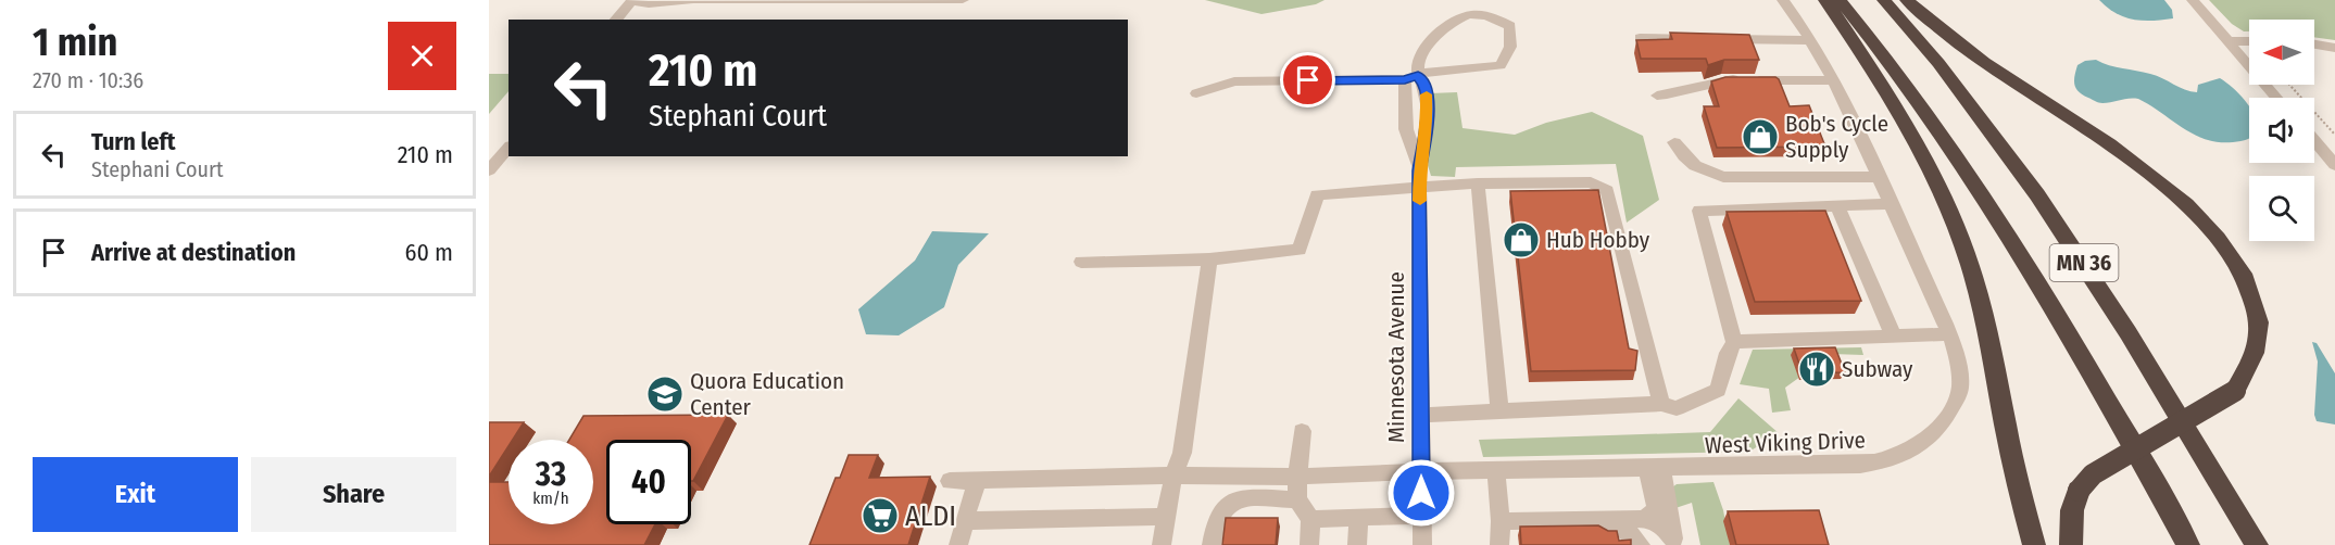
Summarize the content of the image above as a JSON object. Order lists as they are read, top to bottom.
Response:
{
  "streets": {
    "highway": ["MN 36"],
    "street": ["Minnesota Avenue", "West Viking Drive"]
  },
  "crossings": [
    ["Minnesota Avenue", "West Viking Drive"]
  ],
  "places": {
    "shop": ["Bob's Cycle Supply", "Hub Hobby"],
    "restaurant": ["Subway"],
    "school or university": ["Quora Education Center"],
    "supermarket": ["ALDI"]
  },
  "north": "left",
  "page": {
    "heading": ["1 min", "270 m · 10:36"],
    "turn": ["210 m", "Stephani Court"],
    "list": [
      {
        "name": "Turn left",
        "note": "Stephani Court",
        "value": "210 m"
      },
      {
        "name": "Arrive at destination",
        "value": "60 m"
      }
    ],
    "speed": "33 km/h",
    "limit": "40",
    "buttons": ["Exit", "Share"]
  }
}
